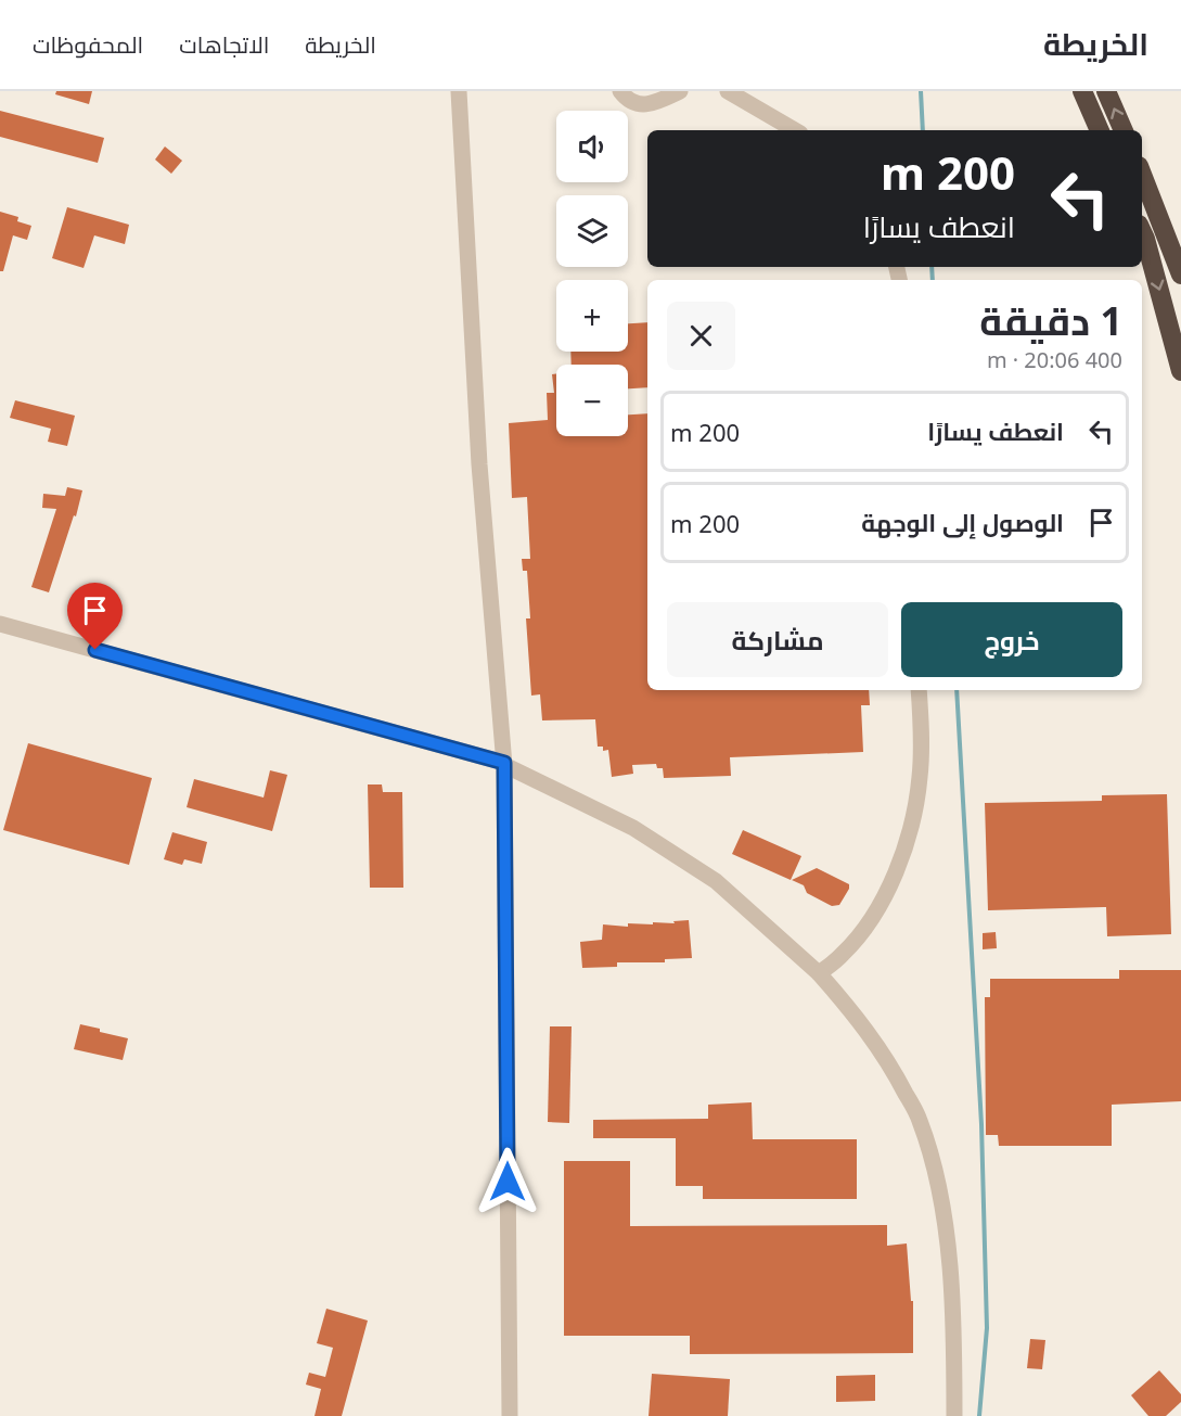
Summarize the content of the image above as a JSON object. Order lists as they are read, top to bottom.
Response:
{
  "page": {
    "header": "الخريطة",
    "nav": ["الخريطة", "الاتجاهات", "المحفوظات"],
    "map_buttons": ["+", "−"],
    "turn": ["200 m", "انعطف يسارًا"],
    "heading": ["1 دقيقة", "400 m · 20:06"],
    "list": [
      {
        "name": "انعطف يسارًا",
        "value": "200 m"
      },
      {
        "name": "الوصول إلى الوجهة",
        "value": "200 m"
      }
    ],
    "buttons": ["خروج", "مشاركة"]
  }
}
